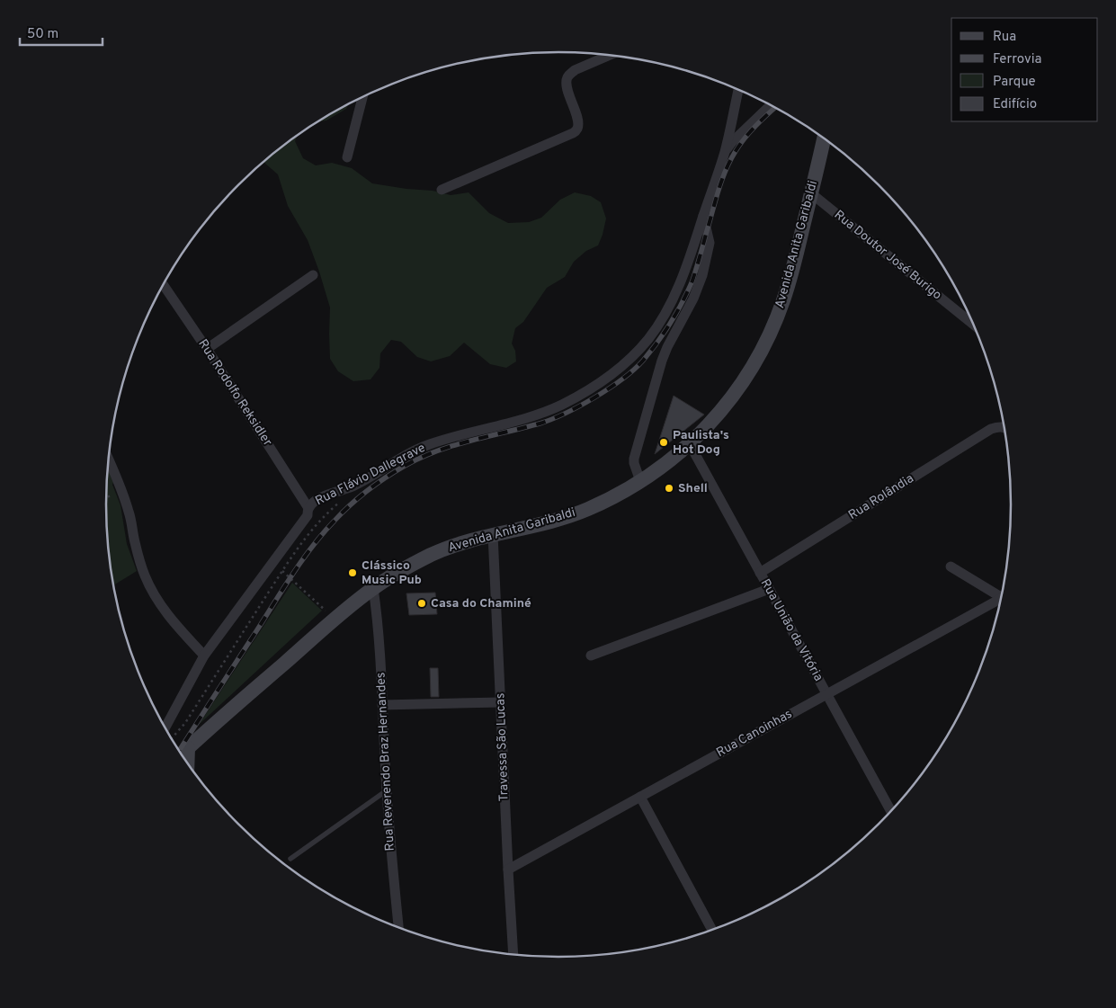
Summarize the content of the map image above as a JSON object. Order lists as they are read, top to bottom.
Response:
{
  "streets": {
    "main road": ["Avenida Anita Garibaldi"],
    "street": [
      "Rua Doutor José Burigo",
      "Rua Rodolfo Reksidler",
      "Rua Flávio Dallegrave",
      "Rua Rolândia",
      "Rua União da Vitória",
      "Rua Canoinhas",
      "Travessa São Lucas",
      "Rua Reverendo Braz Hernandes"
    ]
  },
  "crossings": [
    ["Avenida Anita Garibaldi", "Rua Doutor José Burigo"],
    ["Avenida Anita Garibaldi", "Rua União da Vitória"],
    ["Avenida Anita Garibaldi", "Travessa São Lucas"],
    ["Avenida Anita Garibaldi", "Rua Reverendo Braz Hernandes"],
    ["Rua Rodolfo Reksidler", "Rua Flávio Dallegrave"],
    ["Rua Rolândia", "Rua União da Vitória"],
    ["Rua União da Vitória", "Rua Canoinhas"],
    ["Rua Canoinhas", "Travessa São Lucas"]
  ],
  "places": [
    "Paulista's Hot Dog",
    "Shell",
    "Clássico Music Pub",
    "Casa do Chaminé"
  ],
  "legend": [
    "Rua",
    "Ferrovia",
    "Parque",
    "Edifício"
  ],
  "scale_bar": "50 m"
}
